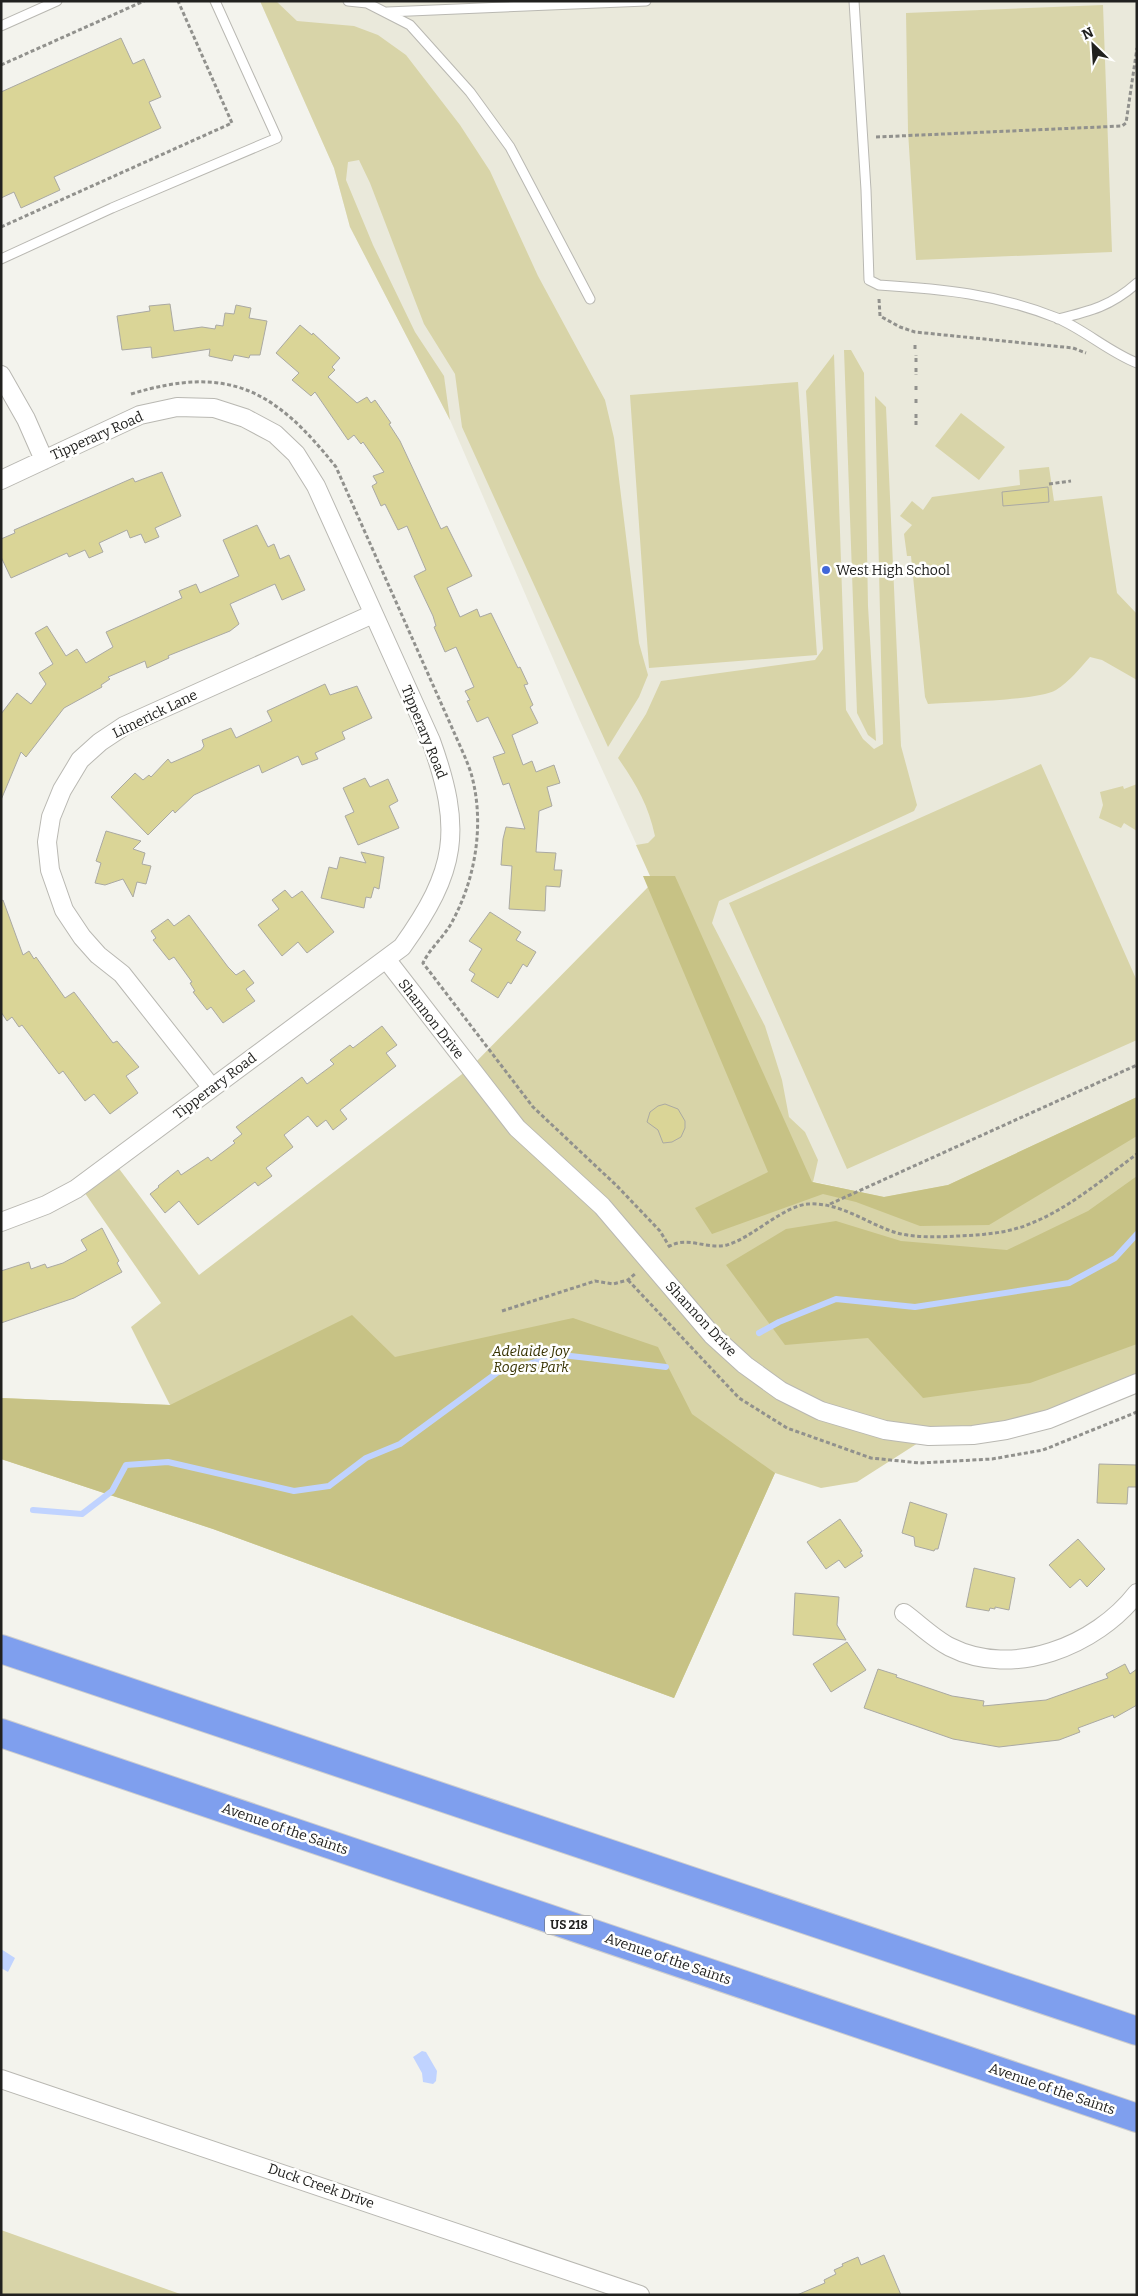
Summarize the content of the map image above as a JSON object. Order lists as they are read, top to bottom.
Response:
{
  "streets": {
    "highway": ["Avenue of the Saints", "US 218"],
    "street": [
      "Tipperary Road",
      "Limerick Lane",
      "Shannon Drive",
      "Duck Creek Drive"
    ]
  },
  "crossings": [
    ["Tipperary Road", "Limerick Lane"],
    ["Tipperary Road", "Shannon Drive"]
  ],
  "parks": ["Adelaide Joy Rogers Park"],
  "places": ["West High School"],
  "north": "top left"
}
